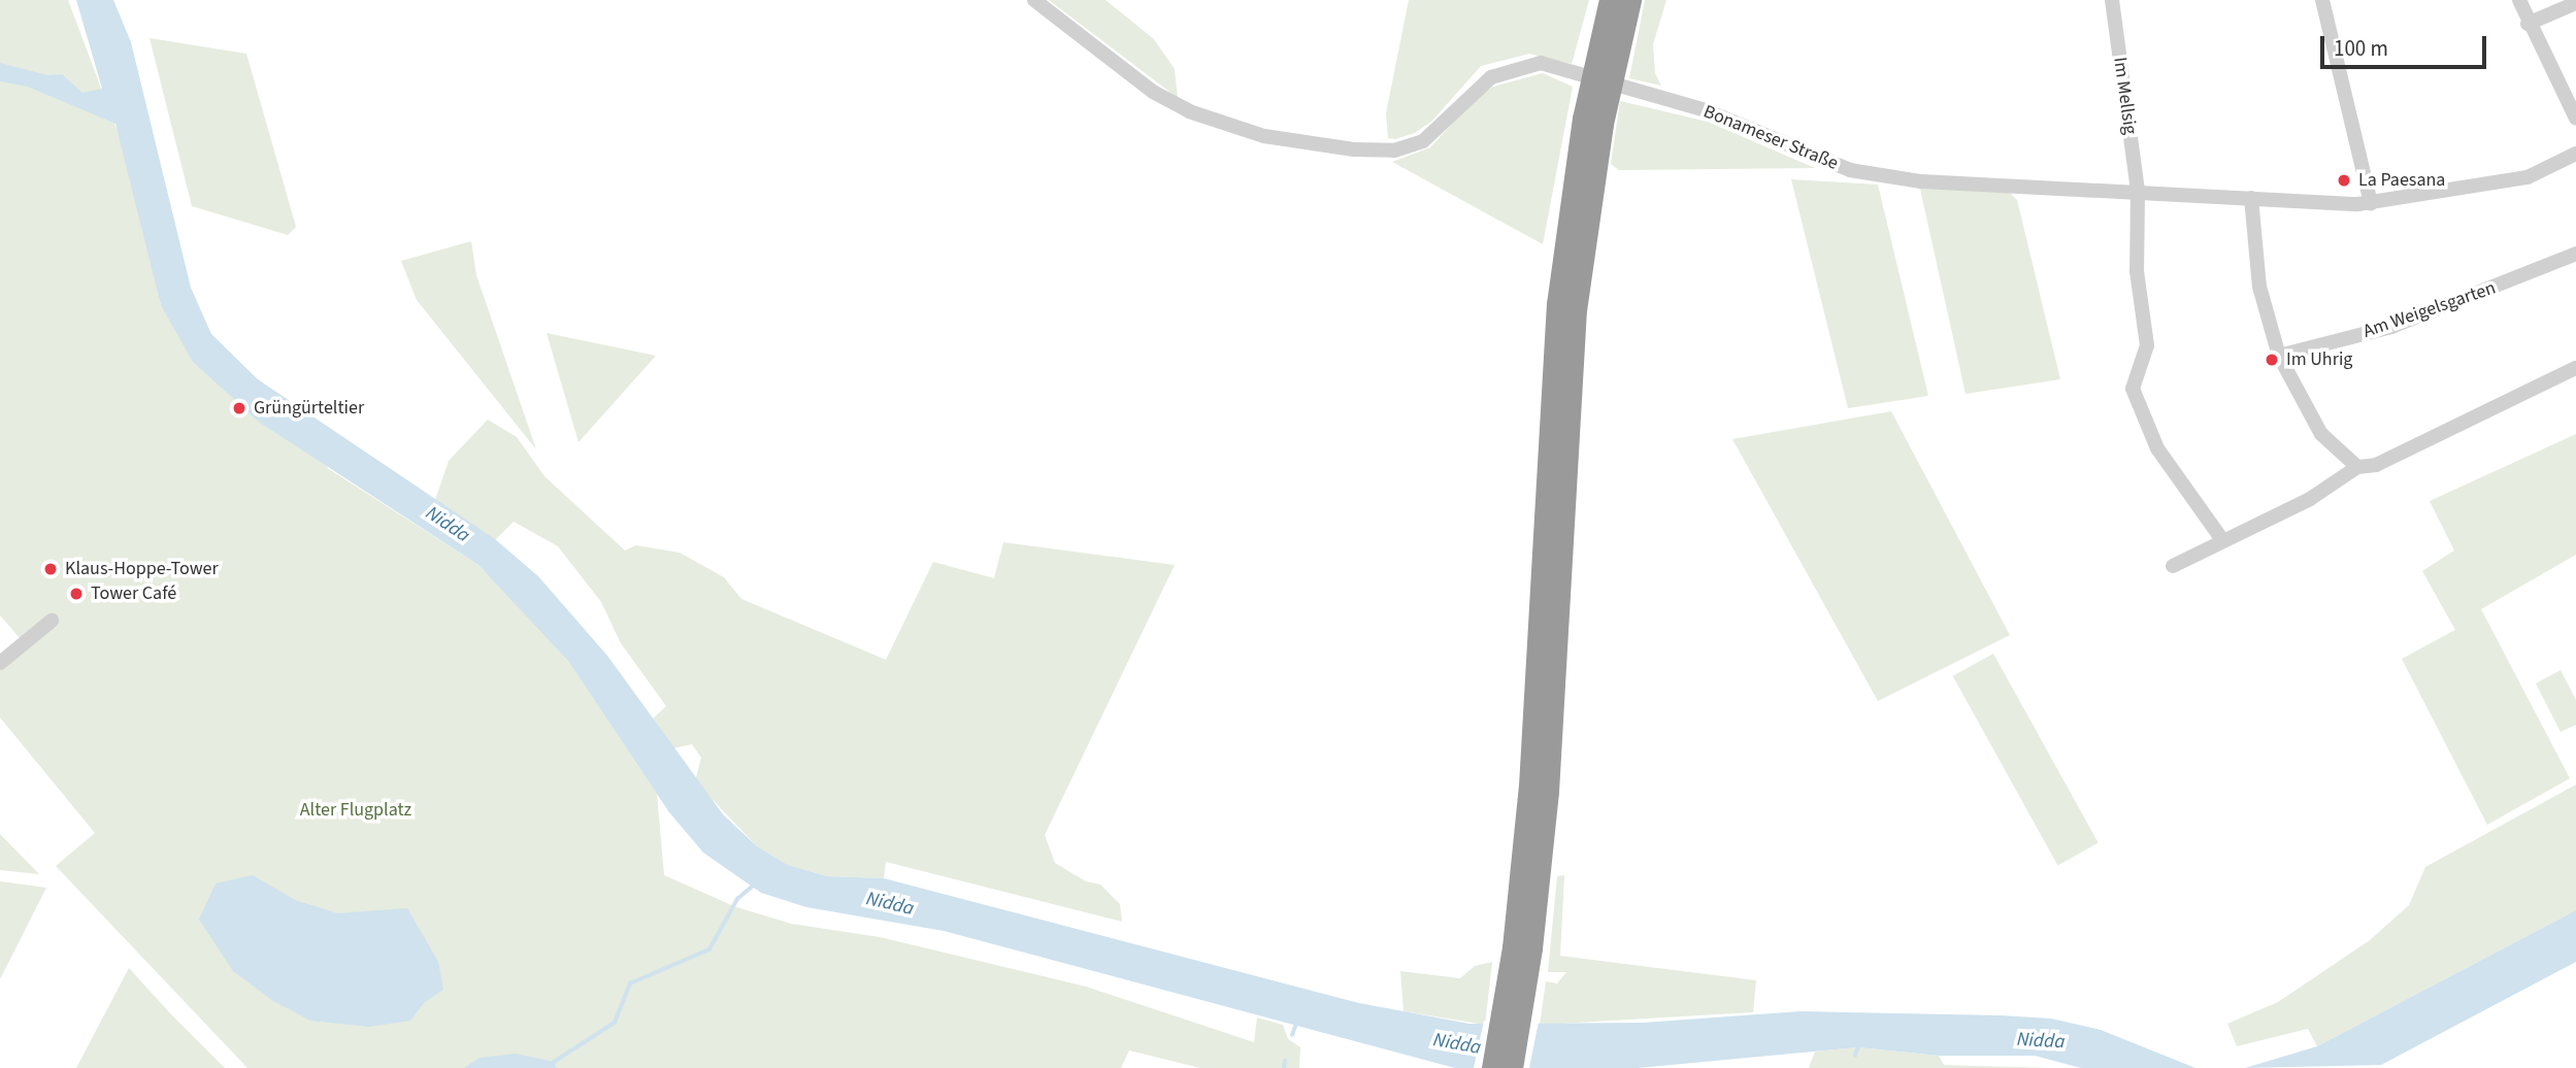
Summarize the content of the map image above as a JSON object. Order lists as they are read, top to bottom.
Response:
{
  "streets": {
    "street": ["Im Mellsig", "Bonameser Straße", "Am Weigelsgarten"]
  },
  "crossings": [
    ["Im Mellsig", "Bonameser Straße"]
  ],
  "water": ["Nidda"],
  "parks": ["Alter Flugplatz"],
  "places": [
    "La Paesana",
    "Im Uhrig",
    "Grüngürteltier",
    "Klaus-Hoppe-Tower",
    "Tower Café"
  ],
  "scale_bar": "100 m"
}
